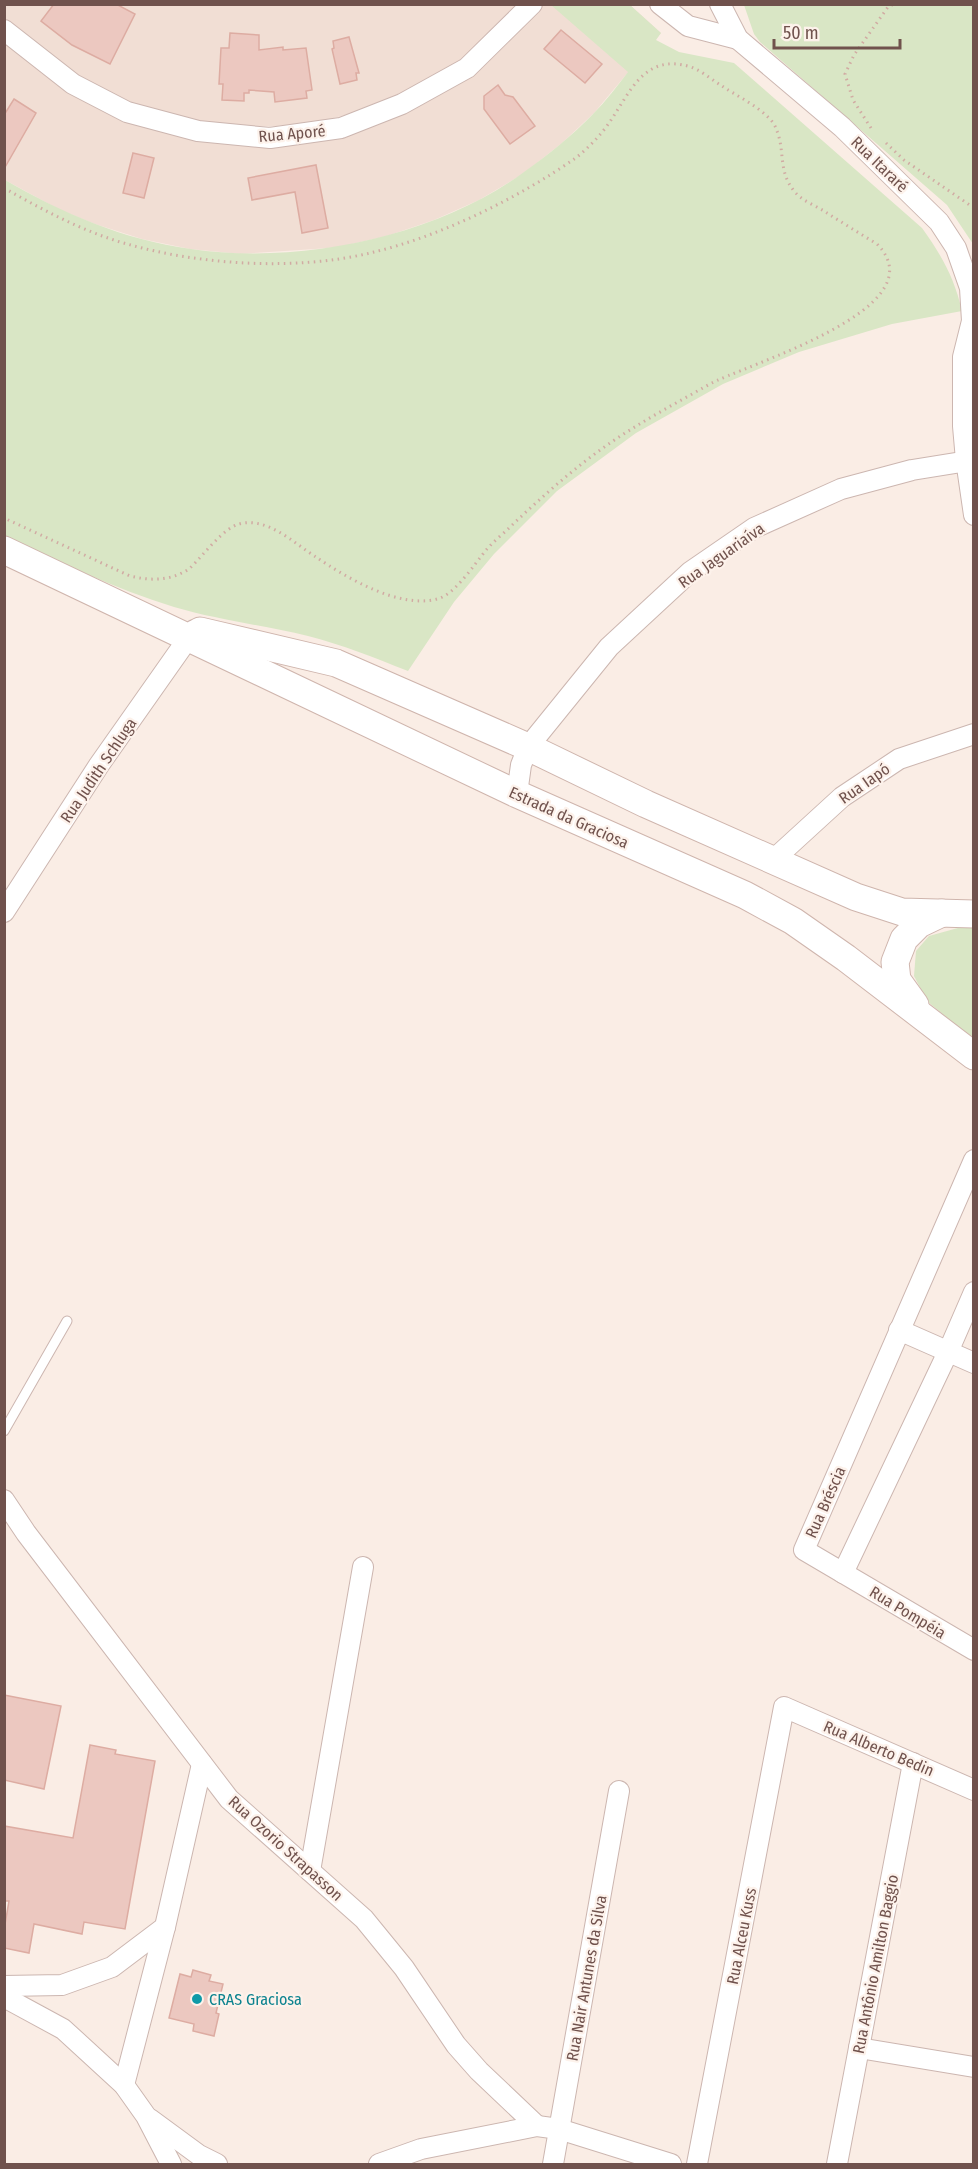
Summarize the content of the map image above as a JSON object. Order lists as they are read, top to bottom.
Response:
{
  "streets": {
    "main road": ["Estrada da Graciosa"],
    "street": [
      "Rua Aporé",
      "Rua Itararé",
      "Rua Jaguariaíva",
      "Rua Judith Schluga",
      "Rua Iapó",
      "Rua Bréscia",
      "Rua Pompéia",
      "Rua Alberto Bedin",
      "Rua Ozorio Strapasson",
      "Rua Alceu Kuss",
      "Rua Antônio Amilton Baggio",
      "Rua Nair Antunes da Silva"
    ]
  },
  "crossings": [
    ["Rua Itararé", "Rua Jaguariaíva"],
    ["Rua Jaguariaíva", "Estrada da Graciosa"],
    ["Rua Judith Schluga", "Estrada da Graciosa"],
    ["Rua Iapó", "Estrada da Graciosa"],
    ["Rua Bréscia", "Rua Pompéia"],
    ["Rua Alberto Bedin", "Rua Alceu Kuss"],
    ["Rua Alberto Bedin", "Rua Antônio Amilton Baggio"]
  ],
  "places": ["CRAS Graciosa"],
  "scale_bar": "50 m"
}
